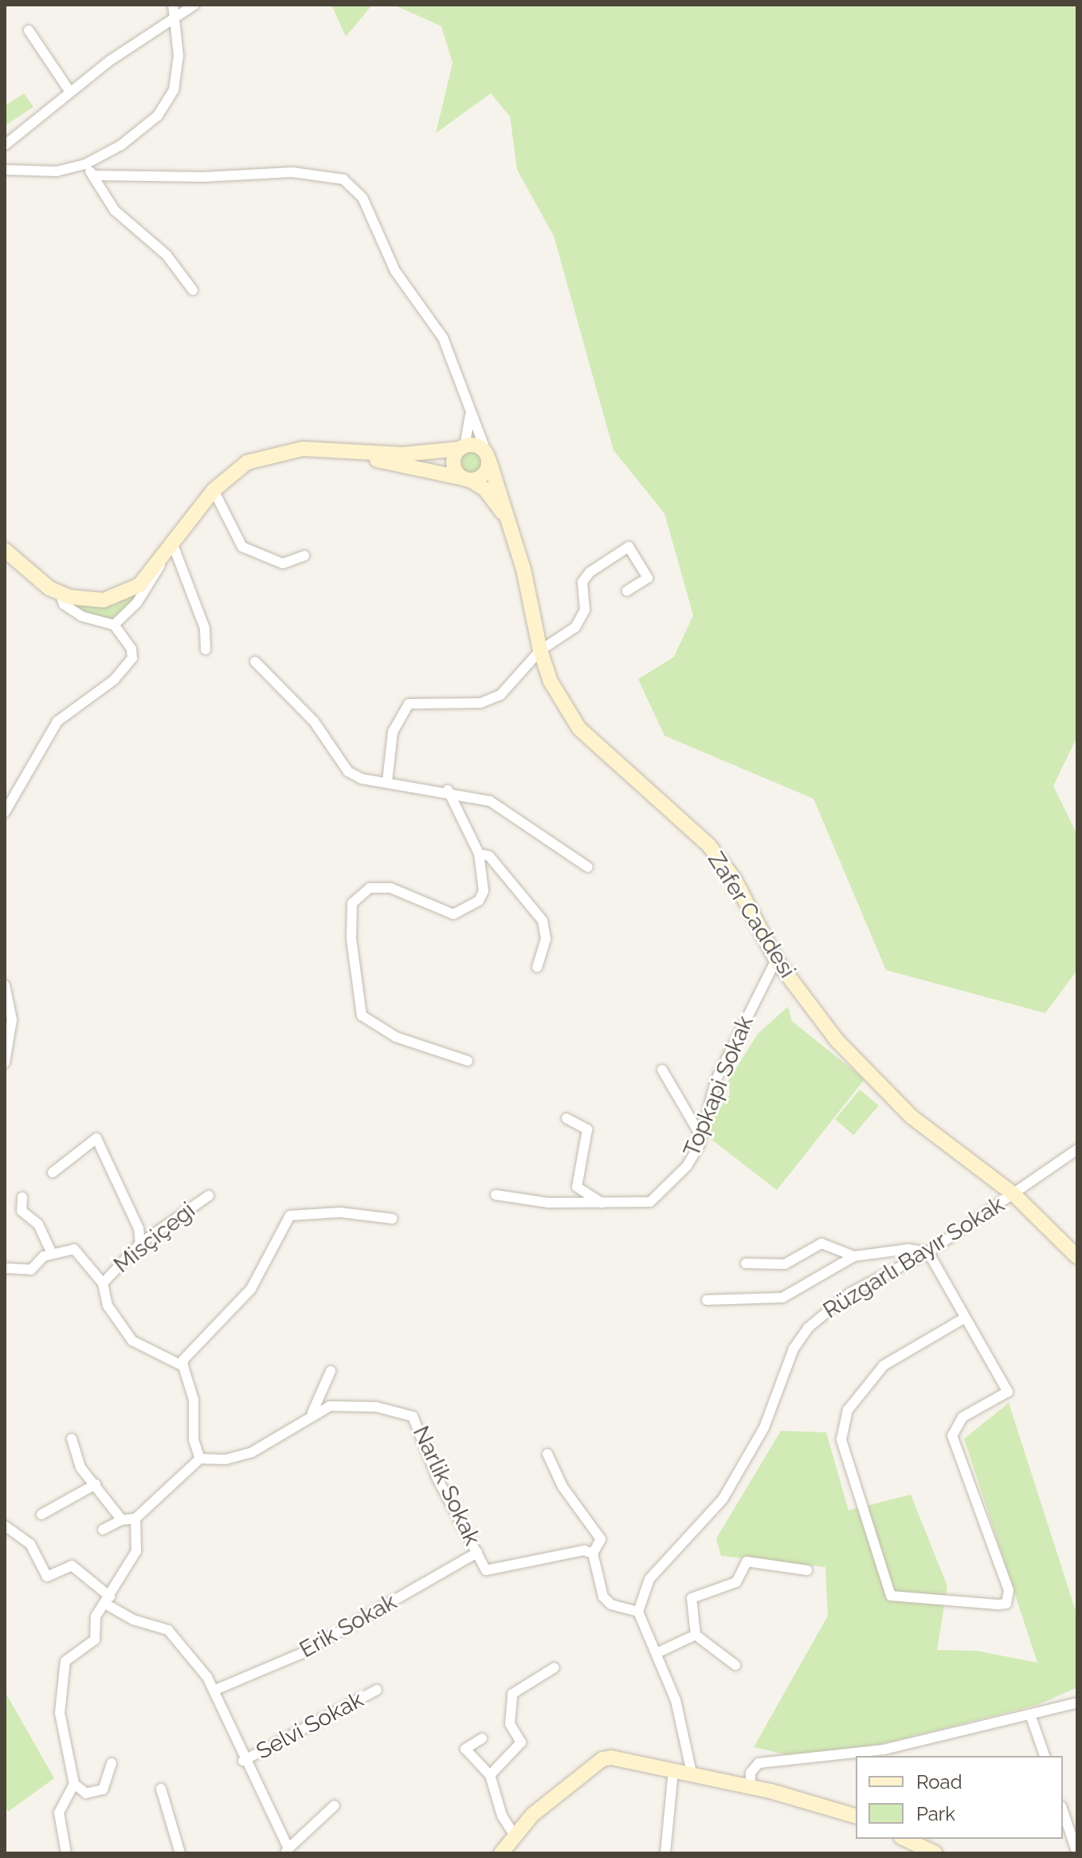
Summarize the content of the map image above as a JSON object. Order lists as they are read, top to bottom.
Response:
{
  "streets": {
    "street": [
      "Zafer Caddesi",
      "Topkapi Sokak",
      "Misçiçegi",
      "Rüzgarlı Bayır Sokak",
      "Narlik Sokak",
      "Erik Sokak",
      "Selvi Sokak"
    ]
  },
  "crossings": [
    ["Zafer Caddesi", "Topkapi Sokak"],
    ["Zafer Caddesi", "Rüzgarlı Bayır Sokak"],
    ["Narlik Sokak", "Erik Sokak"]
  ],
  "legend": ["Road", "Park"]
}
